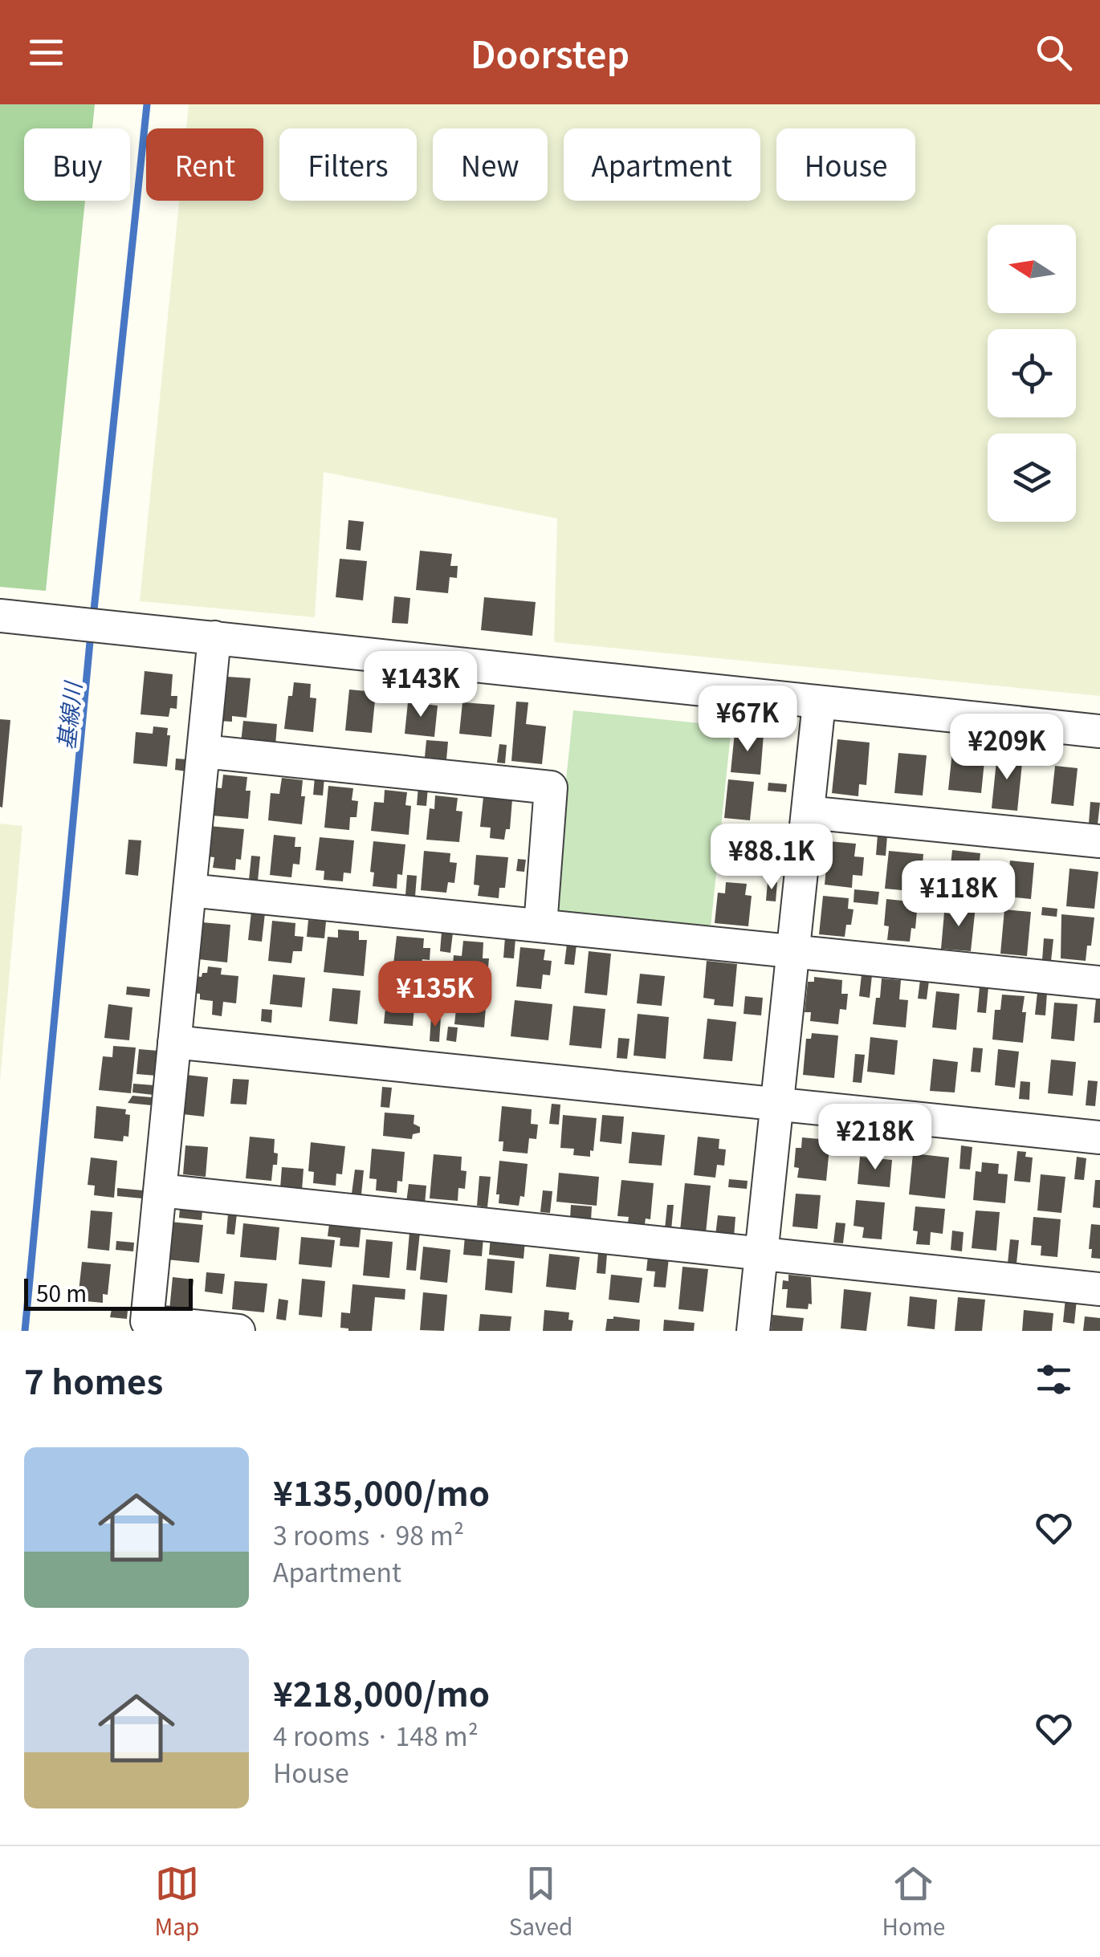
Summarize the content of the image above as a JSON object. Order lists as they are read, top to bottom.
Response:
{
  "water": ["基線川"],
  "scale_bar": "50 m",
  "north": "left",
  "page": {
    "header": "Doorstep",
    "chip": [
      "Buy",
      "Rent",
      "Filters",
      "New",
      "Apartment",
      "House"
    ],
    "price": [
      "¥143K",
      "¥67K",
      "¥209K",
      "¥88.1K",
      "¥118K",
      "¥135K",
      "¥218K"
    ],
    "scale": "50 m",
    "heading": "7 homes",
    "list": [
      {
        "name": "¥135,000/mo",
        "note": "3 rooms · 98 m² · Apartment"
      },
      {
        "name": "¥218,000/mo",
        "note": "4 rooms · 148 m² · House"
      }
    ],
    "tabs": ["Map", "Saved", "Home"]
  }
}
